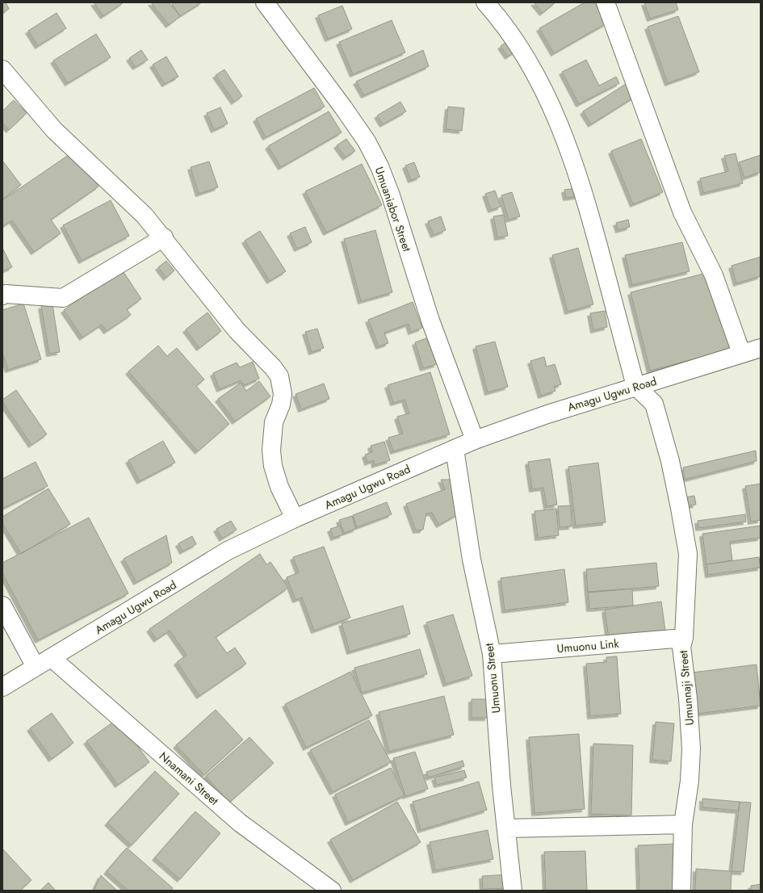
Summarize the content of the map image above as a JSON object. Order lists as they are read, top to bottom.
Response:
{
  "streets": {
    "street": [
      "Umuaniabor Street",
      "Amagu Ugwu Road",
      "Umuonu Link",
      "Umuonu Street",
      "Umunnaji Street",
      "Nnamani Street"
    ]
  },
  "crossings": [
    ["Umuaniabor Street", "Amagu Ugwu Road"],
    ["Amagu Ugwu Road", "Umuonu Street"],
    ["Amagu Ugwu Road", "Umunnaji Street"],
    ["Amagu Ugwu Road", "Nnamani Street"],
    ["Umuonu Link", "Umuonu Street"],
    ["Umuonu Link", "Umunnaji Street"]
  ]
}
